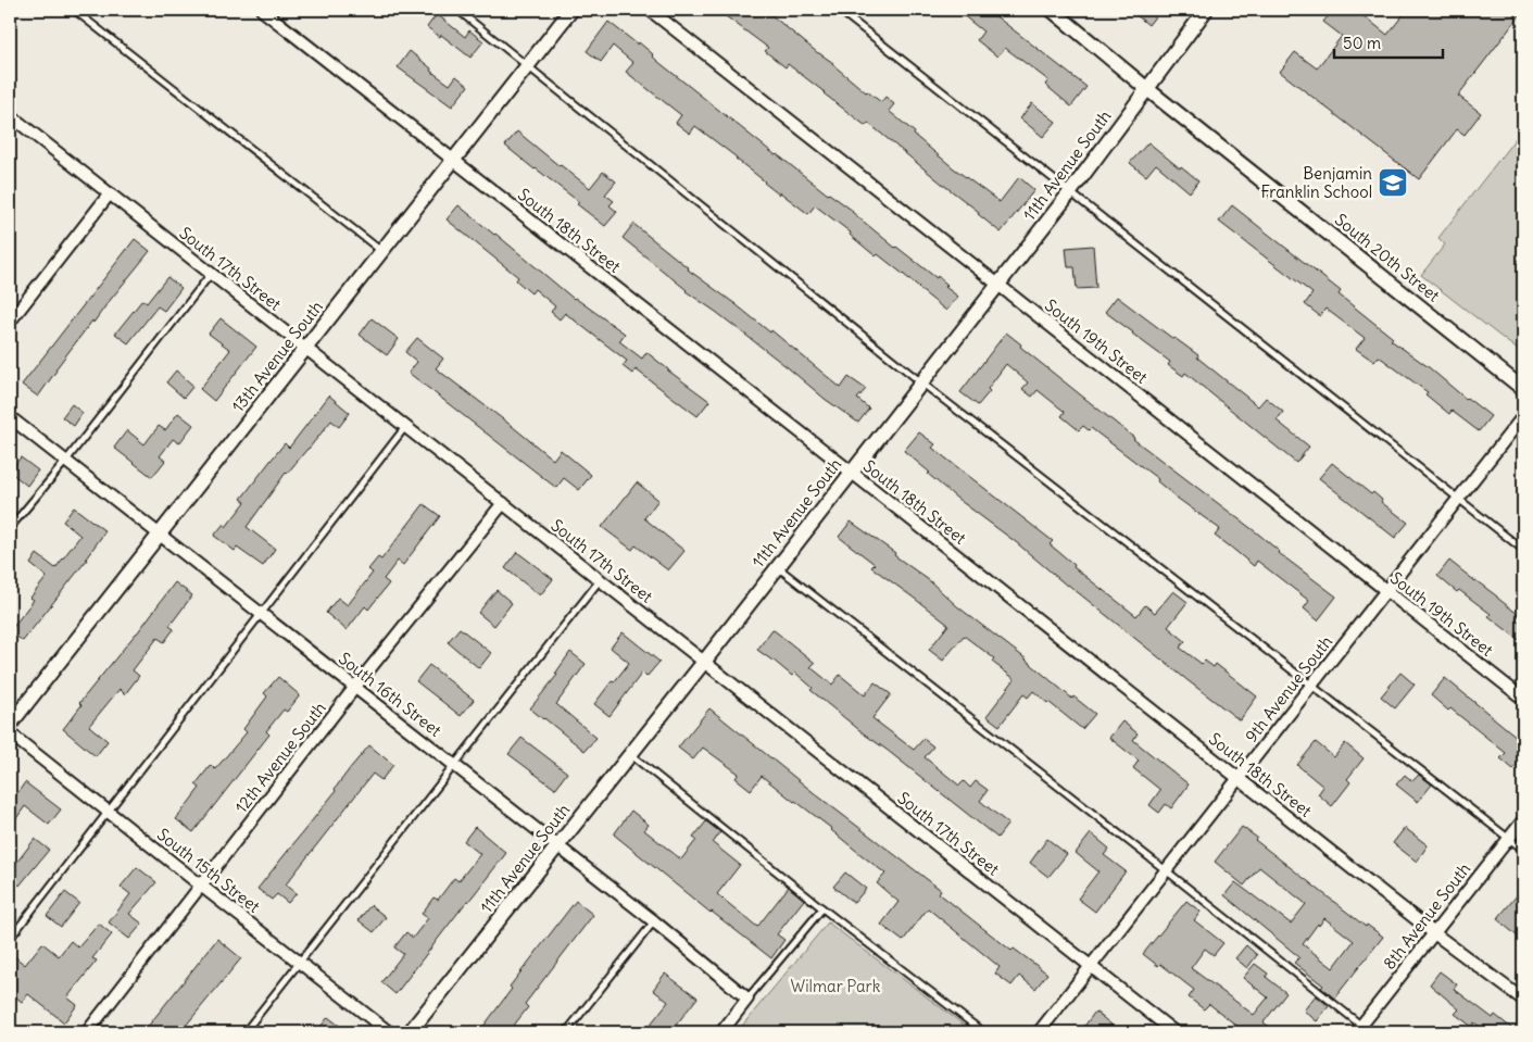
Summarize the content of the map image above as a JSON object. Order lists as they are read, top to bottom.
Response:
{
  "streets": {
    "street": [
      "11th Avenue South",
      "South 18th Street",
      "South 20th Street",
      "South 17th Street",
      "South 19th Street",
      "13th Avenue South",
      "9th Avenue South",
      "South 16th Street",
      "12th Avenue South",
      "South 15th Street",
      "8th Avenue South"
    ]
  },
  "crossings": [
    ["11th Avenue South", "South 18th Street"],
    ["11th Avenue South", "South 20th Street"],
    ["11th Avenue South", "South 17th Street"],
    ["11th Avenue South", "South 19th Street"],
    ["11th Avenue South", "South 16th Street"],
    ["South 18th Street", "13th Avenue South"],
    ["South 18th Street", "9th Avenue South"],
    ["South 18th Street", "8th Avenue South"],
    ["South 17th Street", "13th Avenue South"],
    ["South 17th Street", "9th Avenue South"],
    ["South 17th Street", "12th Avenue South"],
    ["South 19th Street", "9th Avenue South"],
    ["13th Avenue South", "South 16th Street"],
    ["South 16th Street", "12th Avenue South"],
    ["12th Avenue South", "South 15th Street"]
  ],
  "parks": ["Wilmar Park"],
  "places": {
    "school or university": ["Benjamin Franklin School"]
  },
  "scale_bar": "50 m"
}
